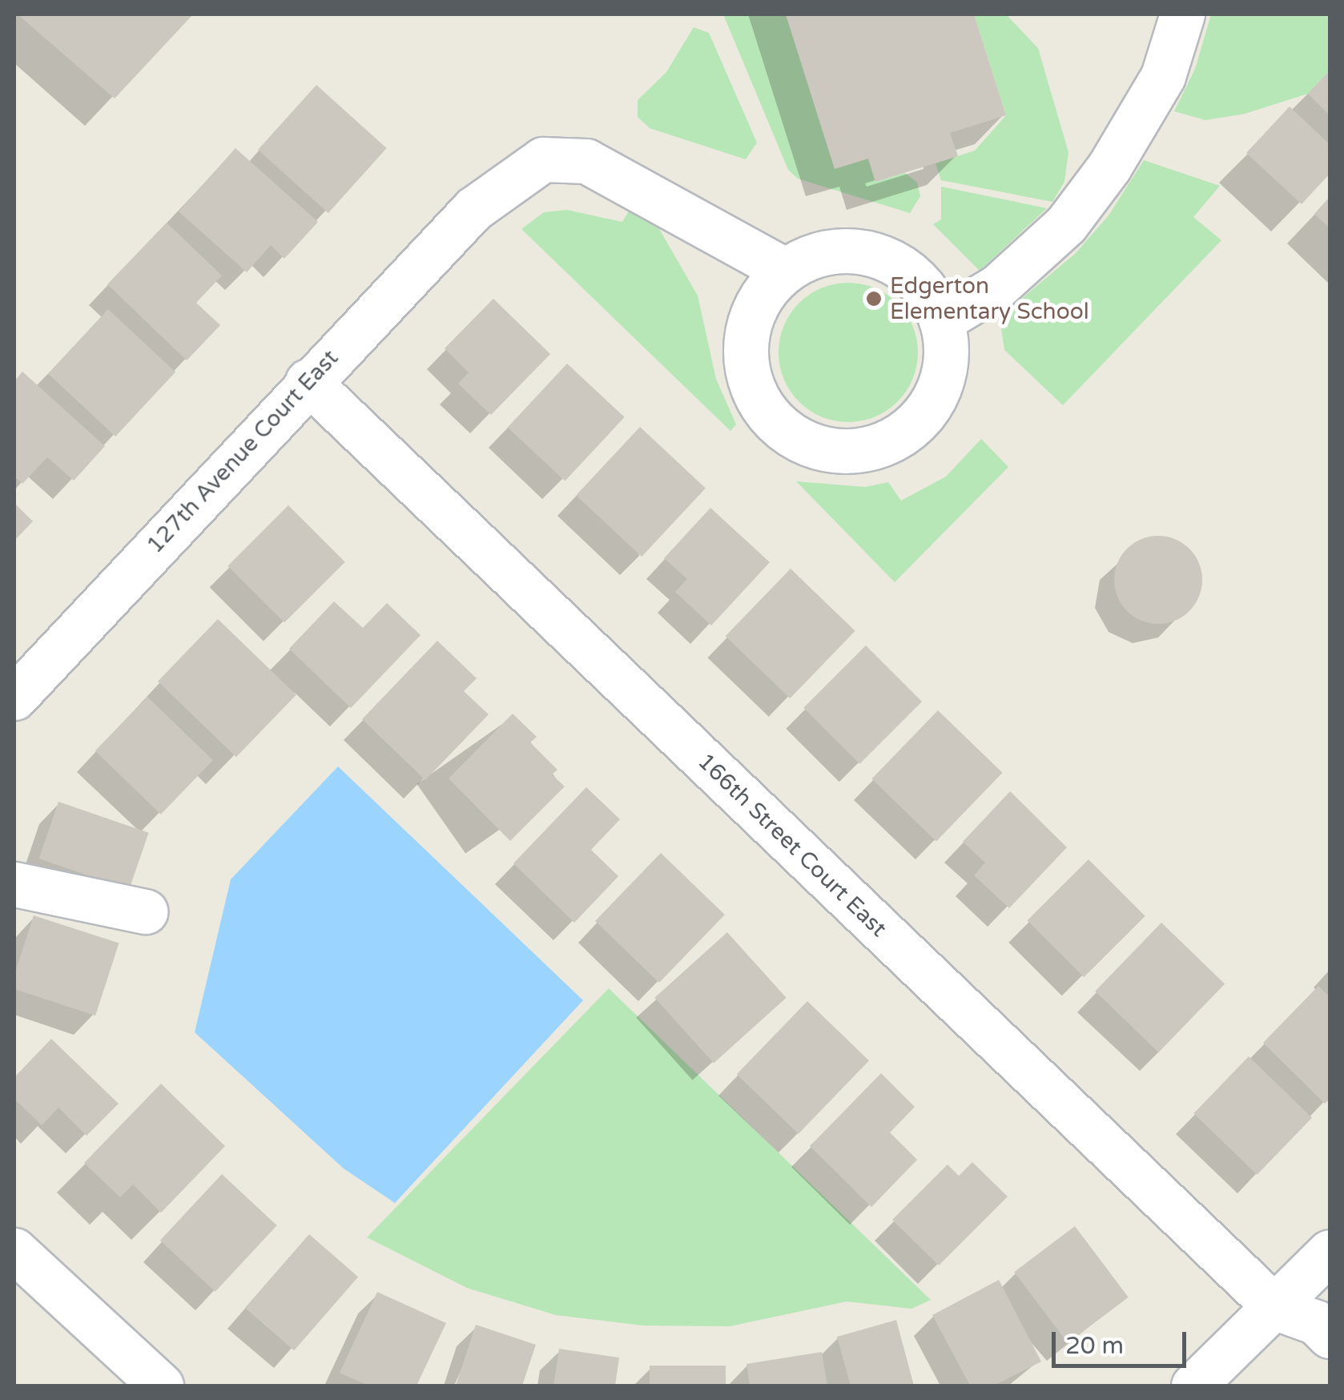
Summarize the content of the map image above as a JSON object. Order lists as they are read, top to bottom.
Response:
{
  "streets": {
    "street": ["127th Avenue Court East", "166th Street Court East"]
  },
  "crossings": [
    ["127th Avenue Court East", "166th Street Court East"]
  ],
  "places": ["Edgerton Elementary School"],
  "scale_bar": "20 m"
}
